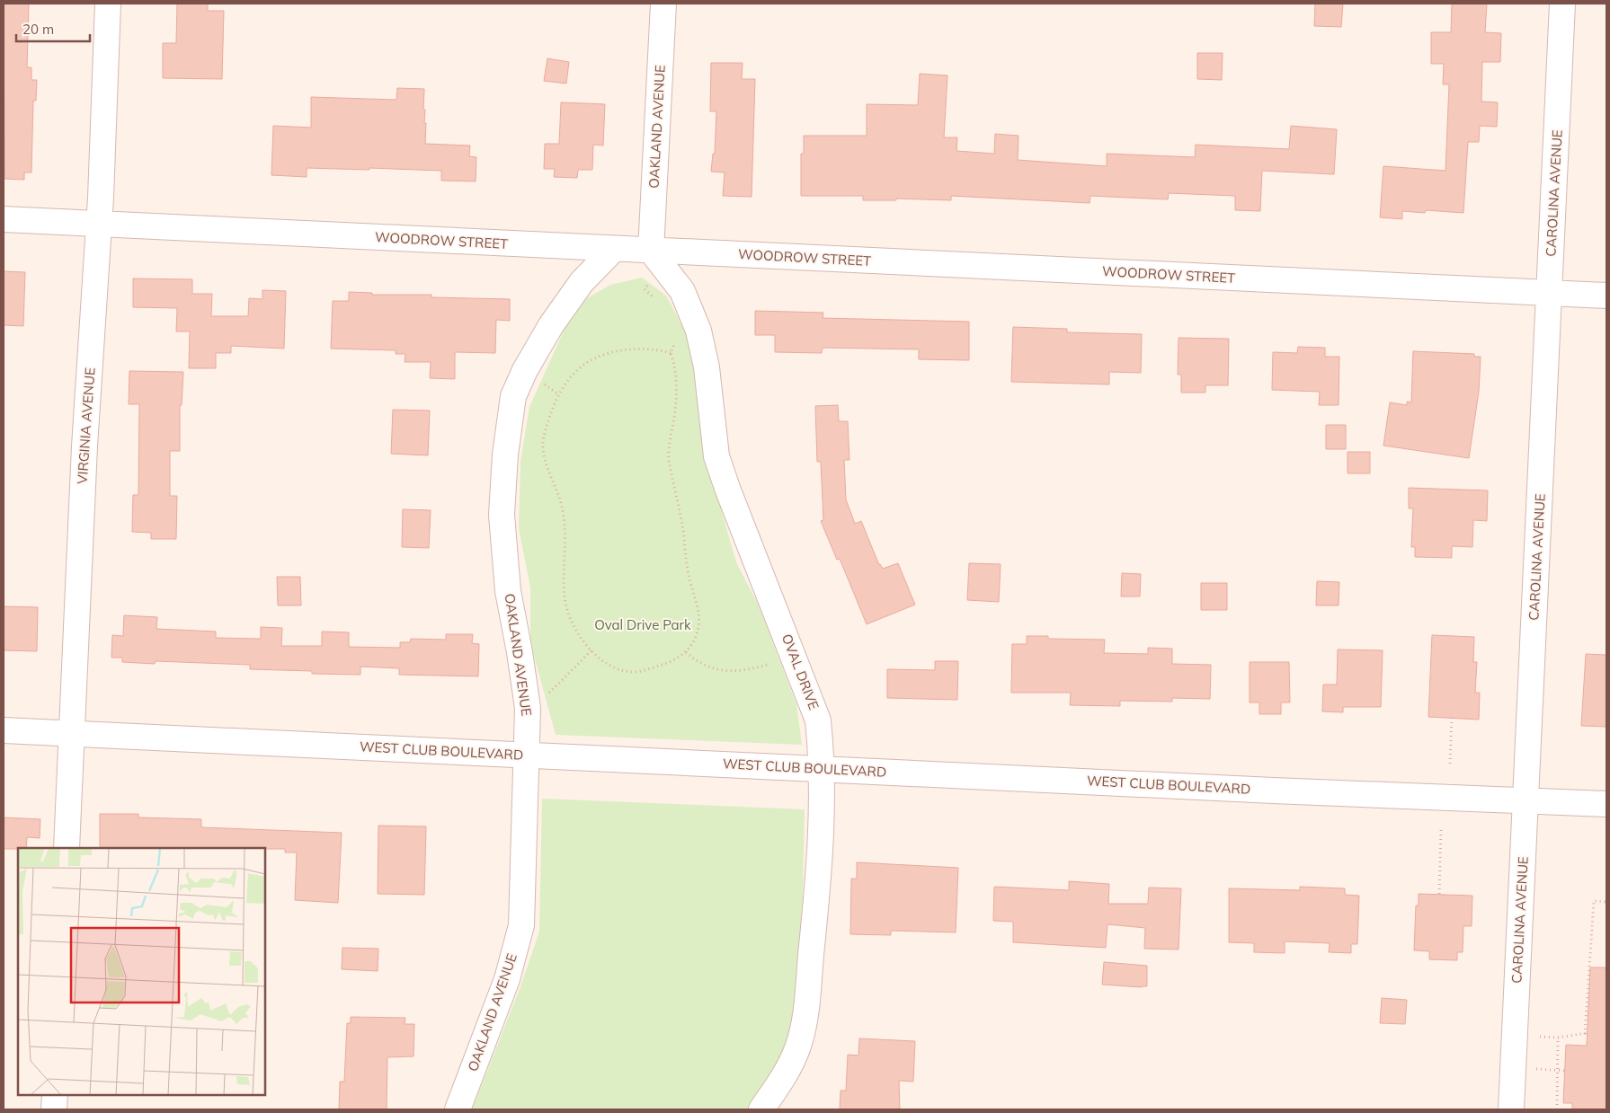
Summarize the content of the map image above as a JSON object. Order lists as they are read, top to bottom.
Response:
{
  "streets": {
    "street": [
      "OAKLAND AVENUE",
      "CAROLINA AVENUE",
      "WOODROW STREET",
      "VIRGINIA AVENUE",
      "OVAL DRIVE",
      "WEST CLUB BOULEVARD"
    ]
  },
  "crossings": [
    ["OAKLAND AVENUE", "WOODROW STREET"],
    ["OAKLAND AVENUE", "OVAL DRIVE"],
    ["OAKLAND AVENUE", "WEST CLUB BOULEVARD"],
    ["CAROLINA AVENUE", "WOODROW STREET"],
    ["CAROLINA AVENUE", "WEST CLUB BOULEVARD"],
    ["WOODROW STREET", "VIRGINIA AVENUE"],
    ["WOODROW STREET", "OVAL DRIVE"],
    ["VIRGINIA AVENUE", "WEST CLUB BOULEVARD"],
    ["OVAL DRIVE", "WEST CLUB BOULEVARD"]
  ],
  "parks": ["Oval Drive Park"],
  "scale_bar": "20 m"
}
